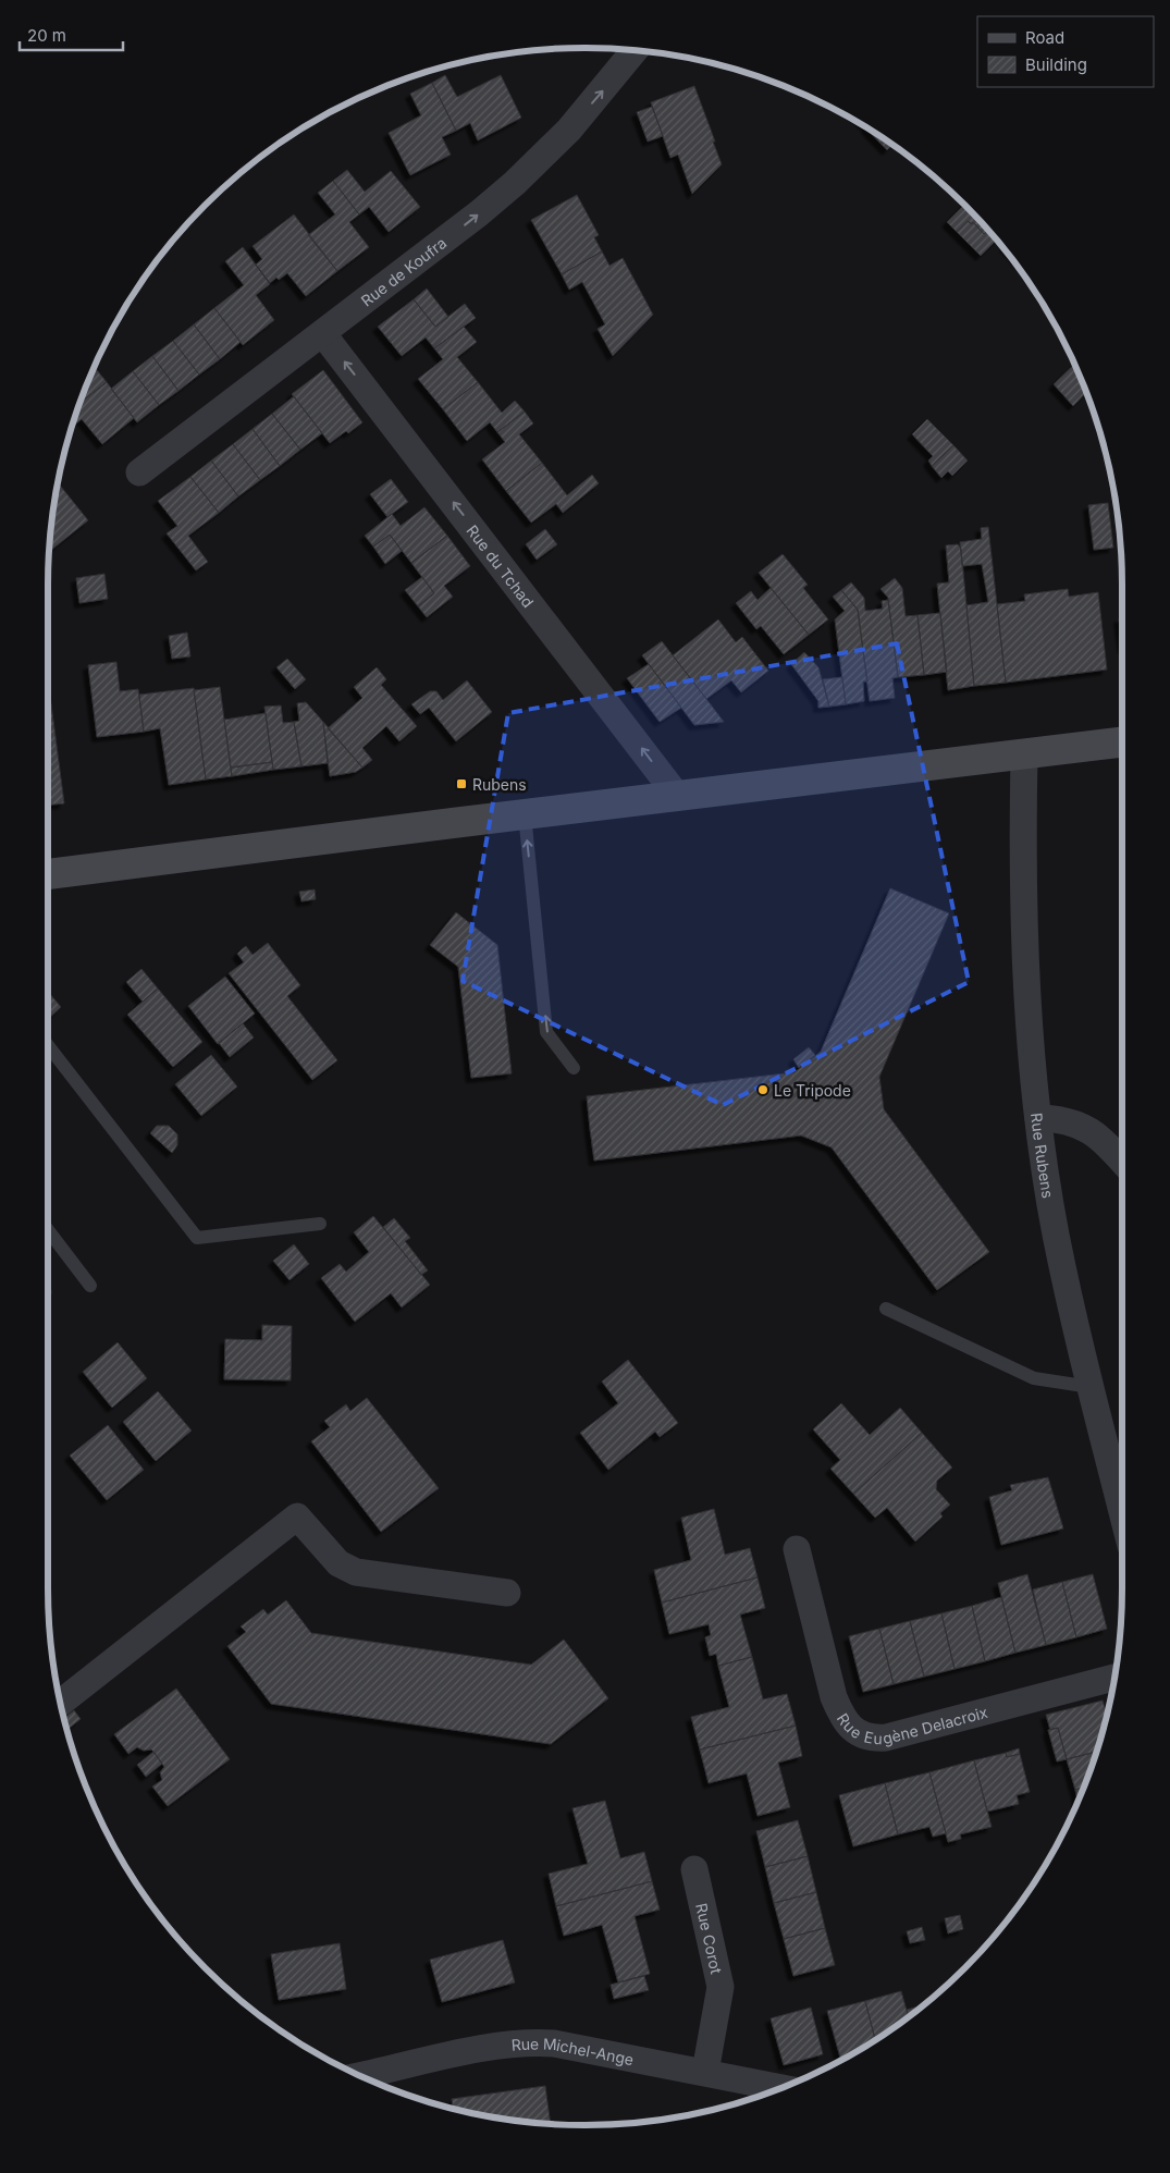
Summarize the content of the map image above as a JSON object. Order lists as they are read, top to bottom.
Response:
{
  "streets": {
    "street": [
      "Rue de Koufra",
      "Rue du Tchad",
      "Rue Rubens",
      "Rue Eugène Delacroix",
      "Rue Corot",
      "Rue Michel-Ange"
    ]
  },
  "crossings": [
    ["Rue de Koufra", "Rue du Tchad"],
    ["Rue Corot", "Rue Michel-Ange"]
  ],
  "one_way": ["Rue de Koufra", "Rue du Tchad"],
  "places": {
    "transit": ["Rubens"],
    "other": ["Le Tripode"]
  },
  "legend": ["Road", "Building"],
  "scale_bar": "20 m"
}
